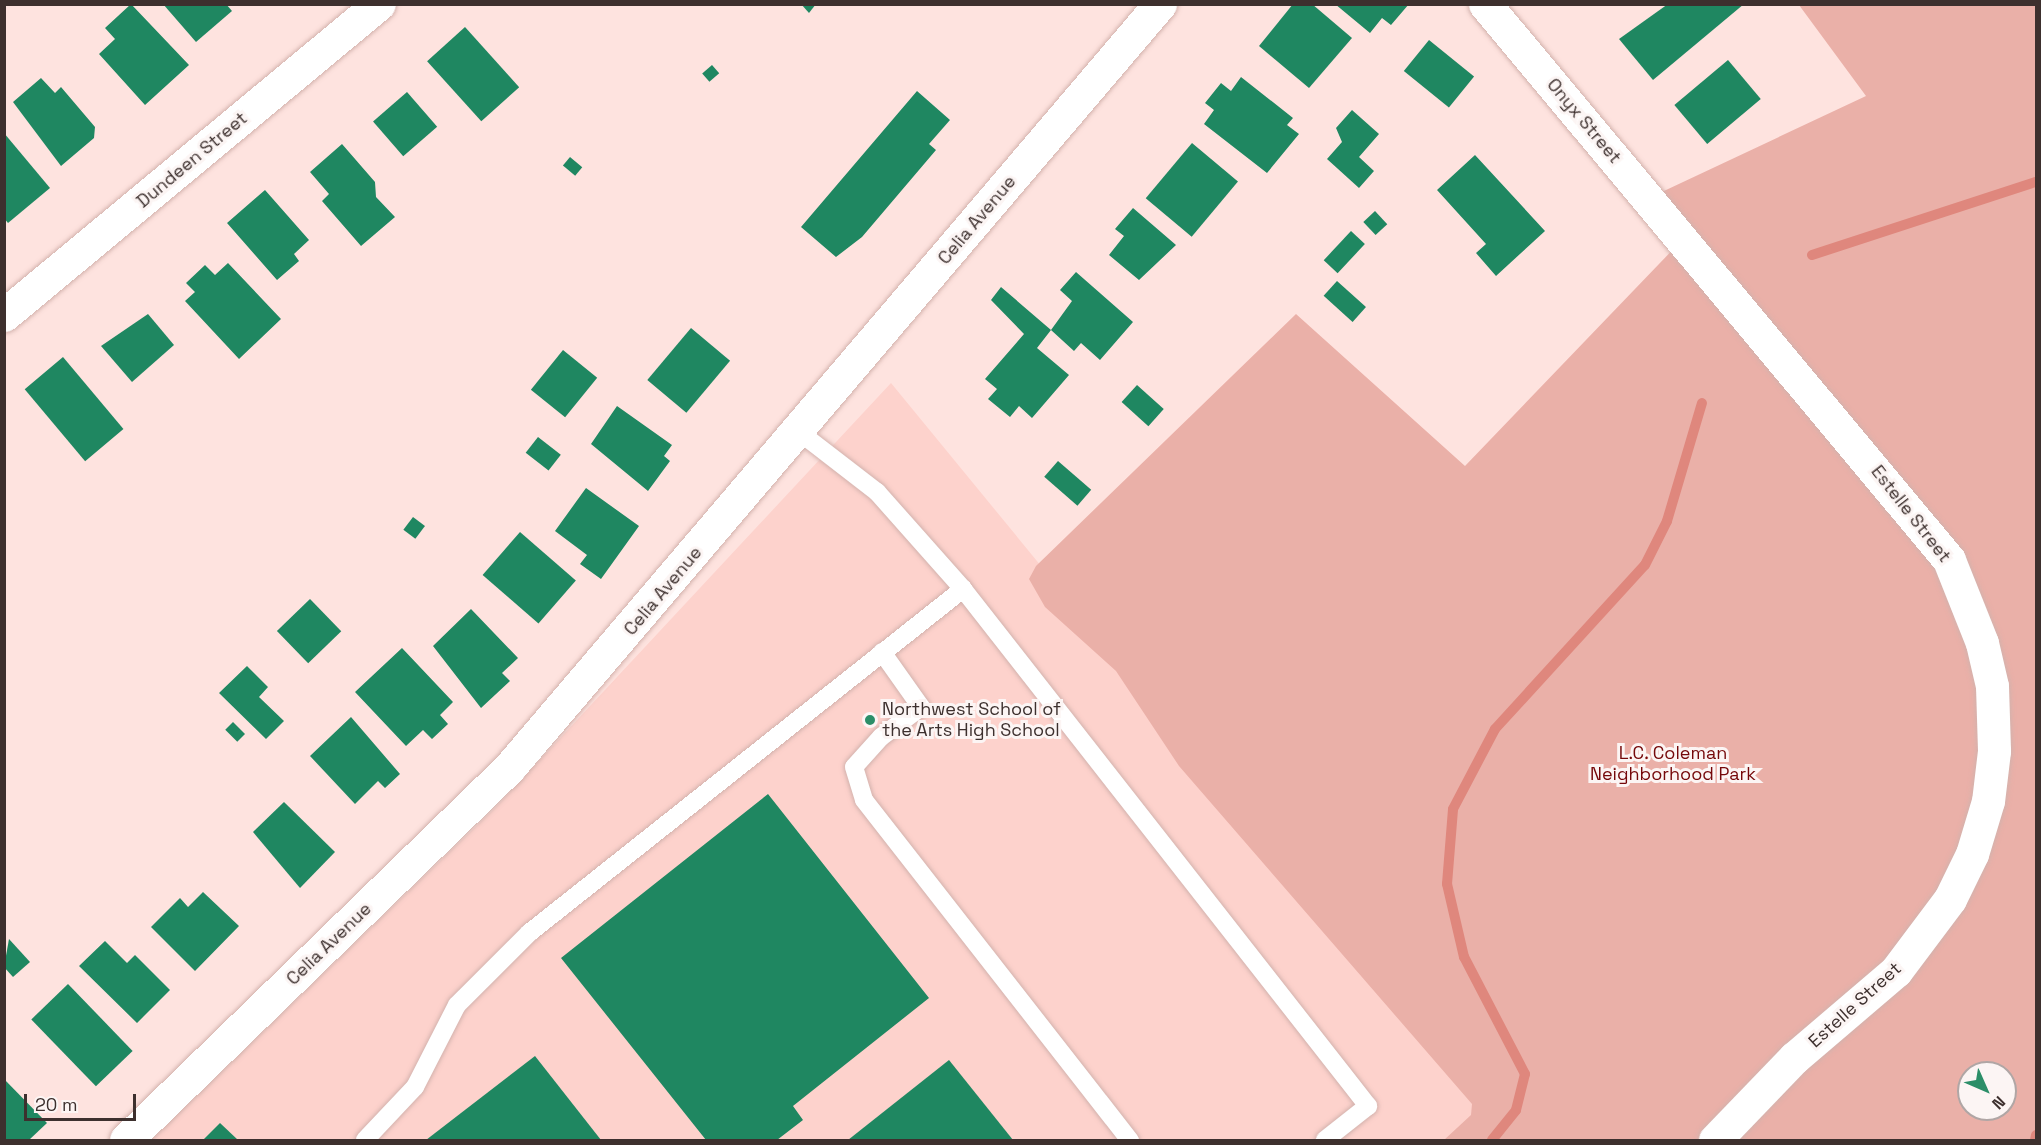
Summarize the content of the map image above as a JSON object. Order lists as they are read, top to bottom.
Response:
{
  "streets": {
    "street": [
      "Onyx Street",
      "Dundeen Street",
      "Celia Avenue",
      "Estelle Street"
    ]
  },
  "crossings": [
    ["Onyx Street", "Estelle Street"]
  ],
  "parks": ["L.C. Coleman Neighborhood Park"],
  "places": ["Northwest School of the Arts High School"],
  "scale_bar": "20 m",
  "north": "bottom right"
}
